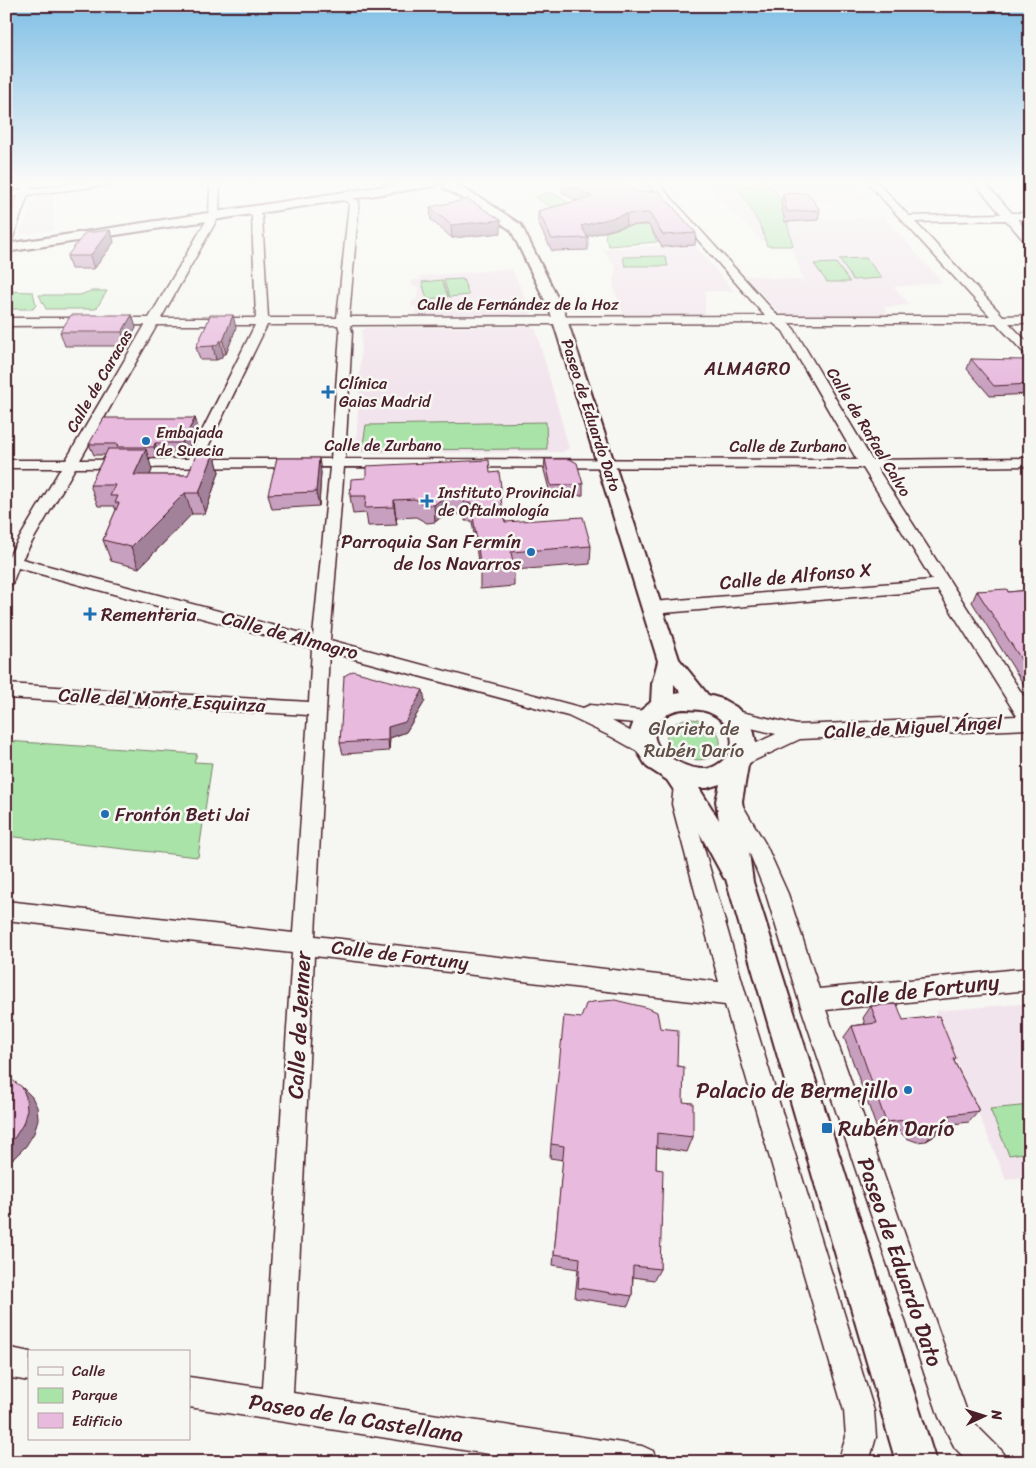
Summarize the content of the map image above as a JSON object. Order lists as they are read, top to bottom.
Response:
{
  "streets": {
    "main road": ["Paseo de Eduardo Dato"],
    "street": [
      "Calle de Fernández de la Hoz",
      "Calle de Caracas",
      "Calle de Rafael Calvo",
      "Calle de Zurbano",
      "Calle de Alfonso X",
      "Calle de Almagro",
      "Calle del Monte Esquinza",
      "Calle de Miguel Ángel",
      "Calle de Fortuny",
      "Calle de Jenner",
      "Paseo de la Castellana"
    ]
  },
  "crossings": [
    ["Calle de Fernández de la Hoz", "Calle de Caracas"],
    ["Calle de Fernández de la Hoz", "Paseo de Eduardo Dato"],
    ["Calle de Fernández de la Hoz", "Calle de Rafael Calvo"],
    ["Calle de Fernández de la Hoz", "Calle de Jenner"],
    ["Calle de Caracas", "Calle de Zurbano"],
    ["Calle de Caracas", "Calle de Almagro"],
    ["Paseo de Eduardo Dato", "Calle de Zurbano"],
    ["Paseo de Eduardo Dato", "Calle de Alfonso X"],
    ["Paseo de Eduardo Dato", "Calle de Almagro"],
    ["Paseo de Eduardo Dato", "Calle de Miguel Ángel"],
    ["Paseo de Eduardo Dato", "Calle de Fortuny"],
    ["Calle de Rafael Calvo", "Calle de Zurbano"],
    ["Calle de Rafael Calvo", "Calle de Alfonso X"],
    ["Calle de Rafael Calvo", "Calle de Miguel Ángel"],
    ["Calle de Zurbano", "Calle de Jenner"],
    ["Calle de Almagro", "Calle de Miguel Ángel"],
    ["Calle de Almagro", "Calle de Jenner"],
    ["Calle del Monte Esquinza", "Calle de Jenner"],
    ["Calle de Fortuny", "Calle de Jenner"],
    ["Calle de Jenner", "Paseo de la Castellana"]
  ],
  "districts": ["ALMAGRO"],
  "parks": ["Glorieta de Rubén Darío"],
  "places": {
    "health": ["Clínica Gaias Madrid", "Instituto Provincial de Oftalmología", "Rementeria"],
    "other": [
      "Embajada de Suecia",
      "Parroquia San Fermín de los Navarros",
      "Frontón Beti Jai",
      "Palacio de Bermejillo"
    ],
    "transit": ["Rubén Darío"]
  },
  "legend": ["Calle", "Parque", "Edificio"],
  "north": "right"
}
